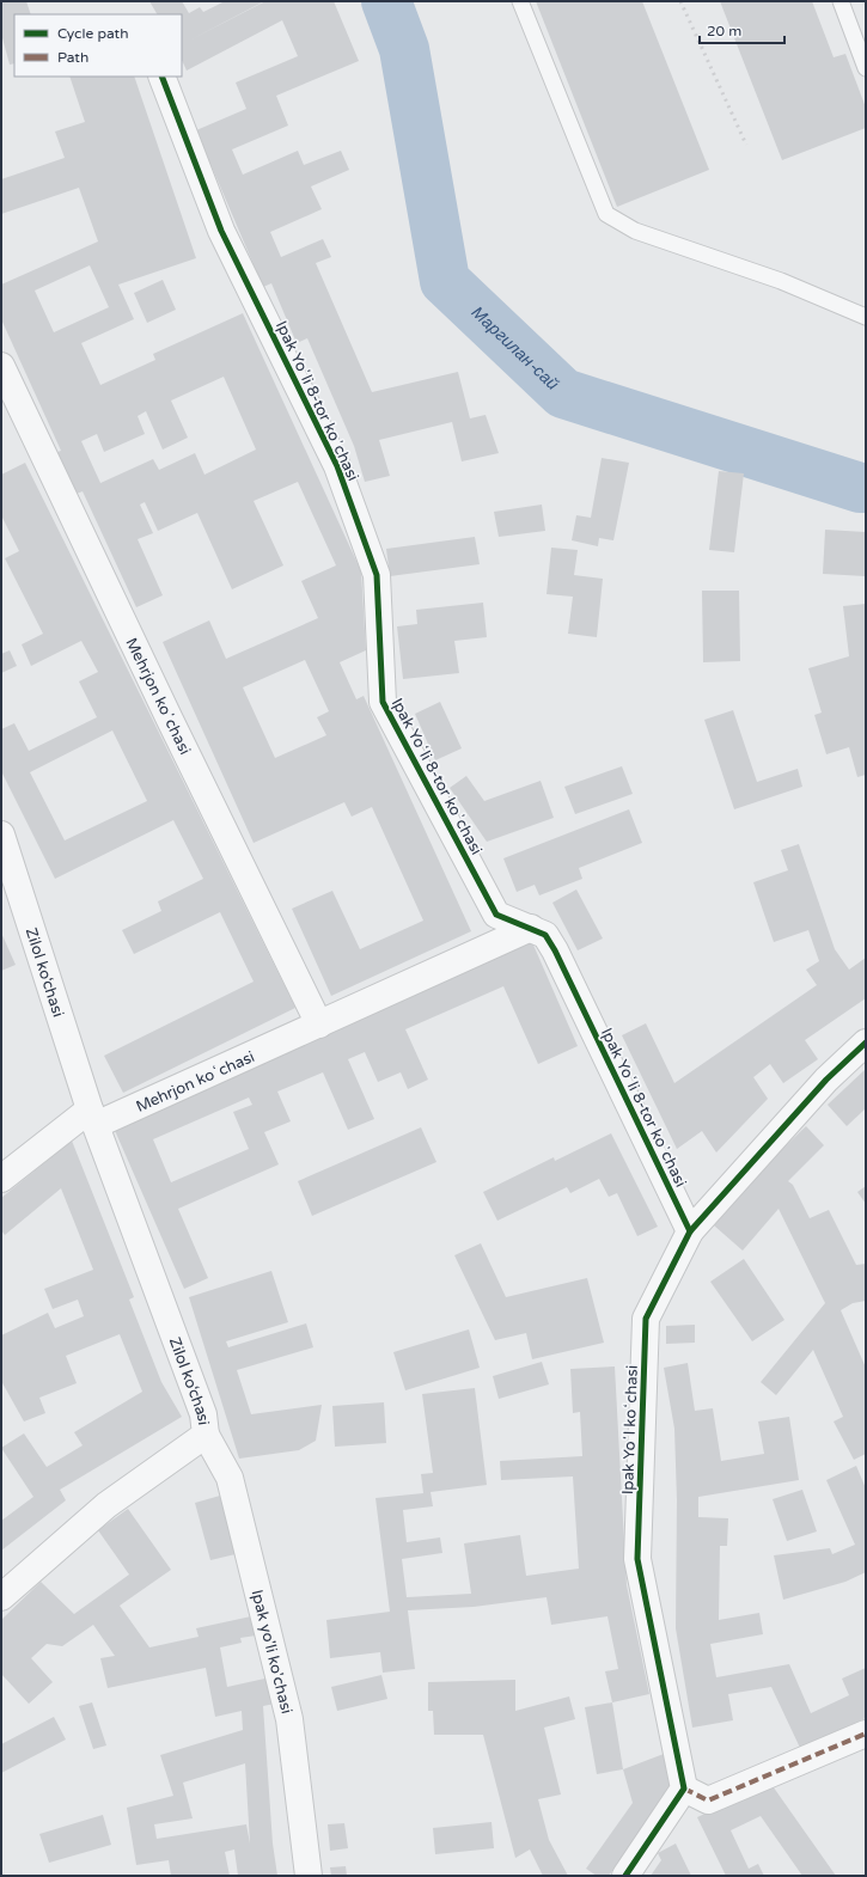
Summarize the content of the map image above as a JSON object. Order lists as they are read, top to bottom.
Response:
{
  "streets": {
    "street": [
      "Ipak Yoʻli 8-tor koʼchasi",
      "Mehrjon koʻchasi",
      "Zilol ko‘chasi",
      "Ipak Yoʻl koʻchasi",
      "Ipak yo'li ko'chasi"
    ]
  },
  "crossings": [
    ["Ipak Yoʻli 8-tor koʼchasi", "Mehrjon koʻchasi"],
    ["Ipak Yoʻli 8-tor koʼchasi", "Ipak Yoʻl koʻchasi"],
    ["Mehrjon koʻchasi", "Zilol ko‘chasi"],
    ["Zilol ko‘chasi", "Ipak yo'li ko'chasi"]
  ],
  "water": ["Маргилан-сай"],
  "legend": ["Cycle path", "Path"],
  "scale_bar": "20 m"
}
